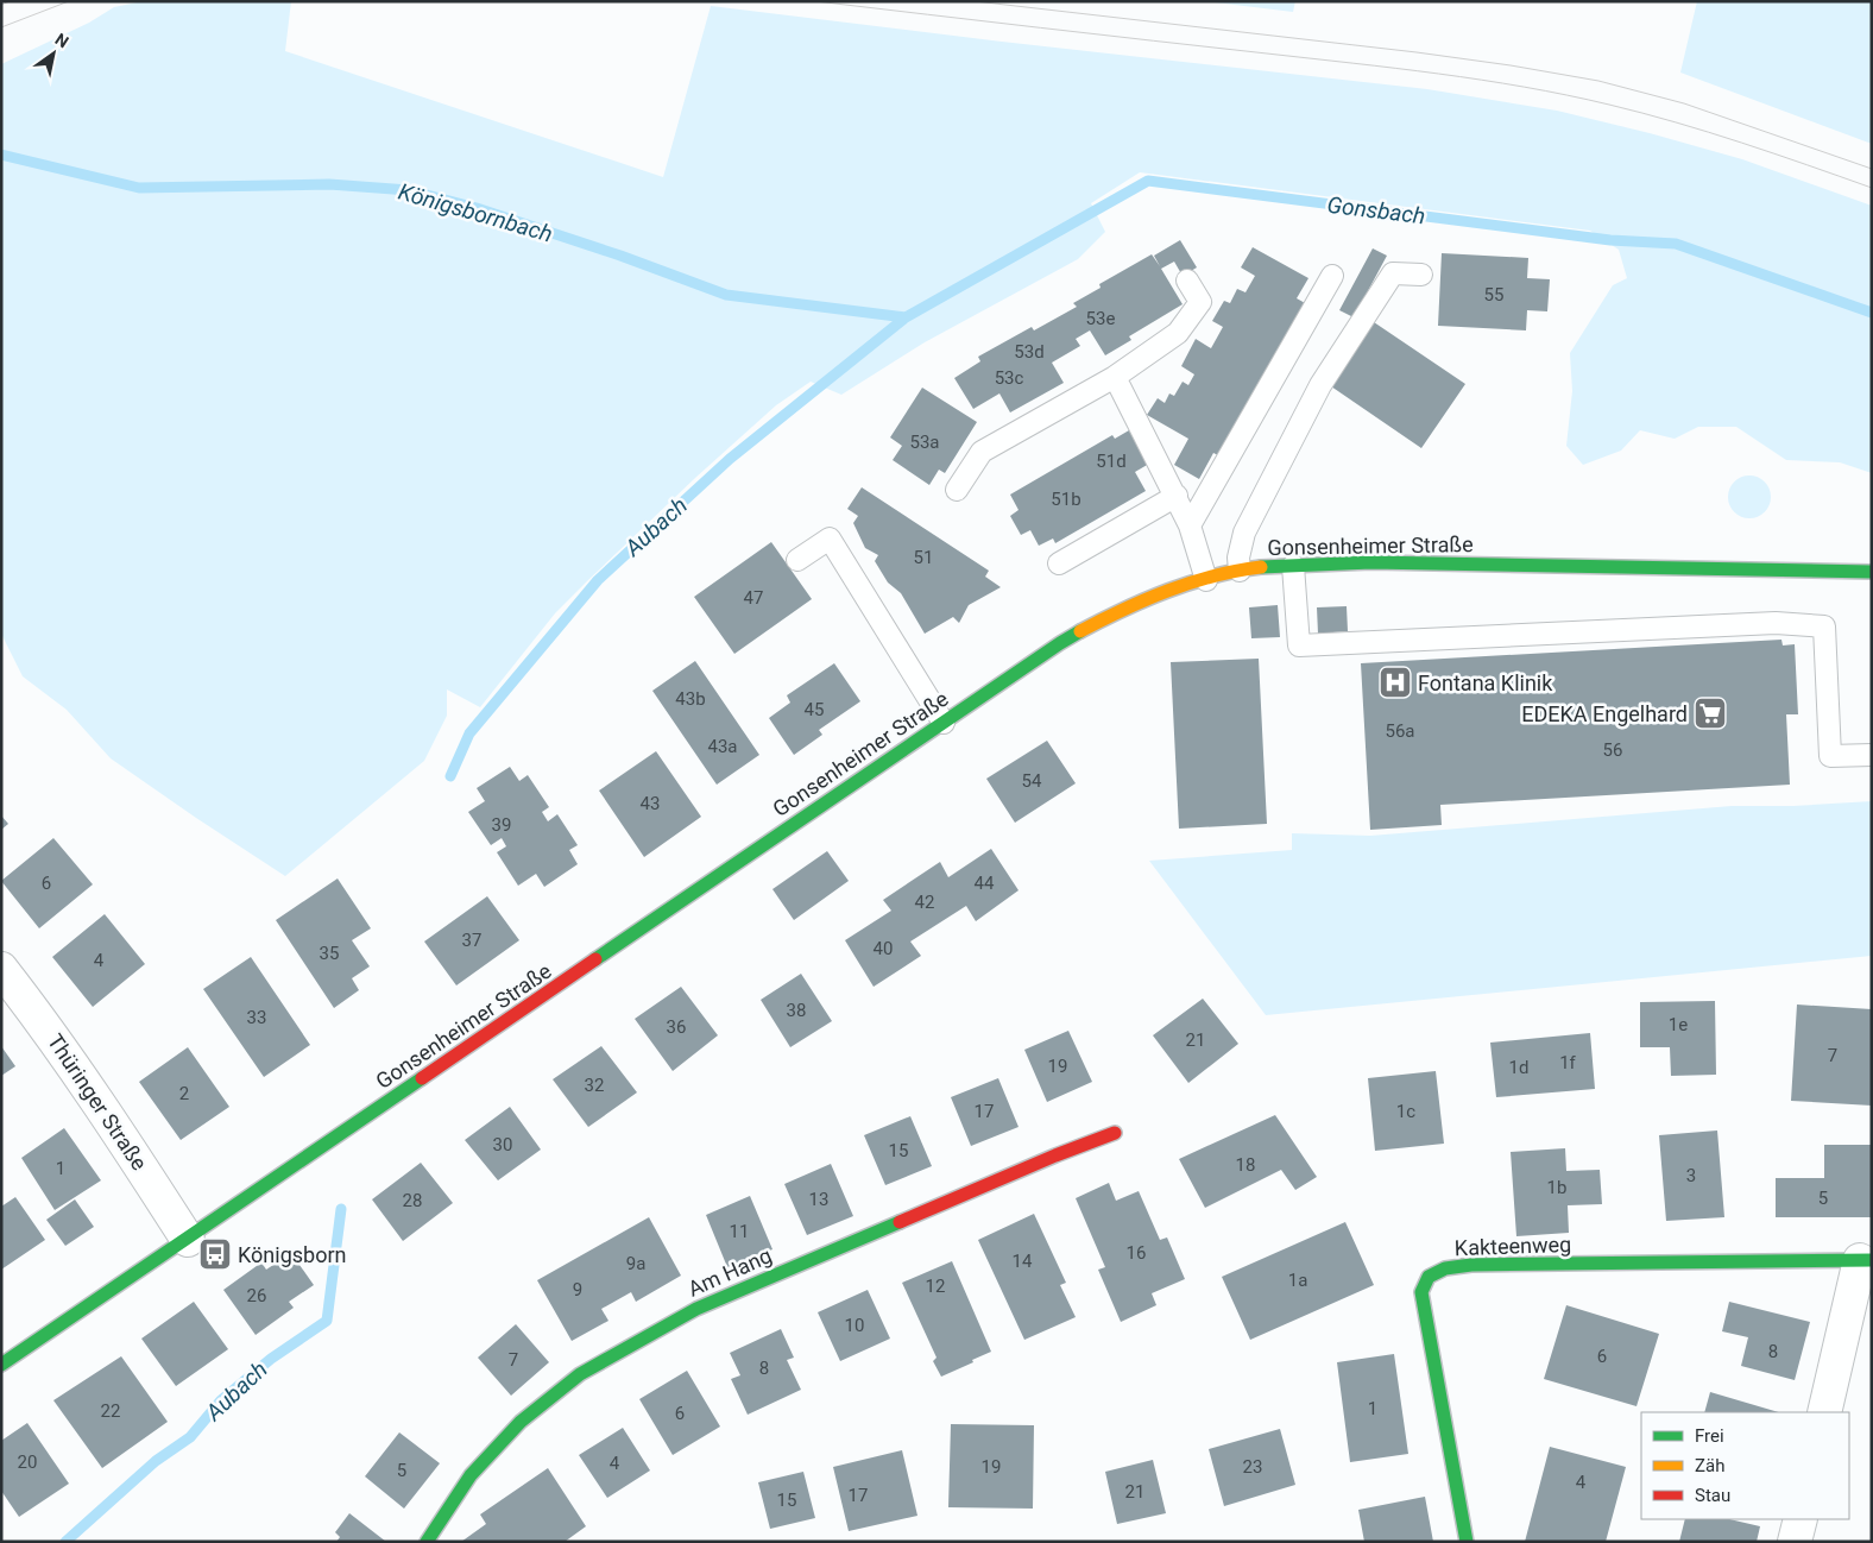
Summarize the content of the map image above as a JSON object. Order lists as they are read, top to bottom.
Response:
{
  "streets": {
    "main road": ["Gonsenheimer Straße", "Kakteenweg", "Am Hang"],
    "street": ["Thüringer Straße"]
  },
  "crossings": [
    ["Gonsenheimer Straße", "Thüringer Straße"]
  ],
  "water": ["Gonsbach", "Königsbornbach", "Aubach"],
  "places": {
    "hospital": ["Fontana Klinik"],
    "supermarket": ["EDEKA Engelhard"],
    "bus stop": ["Königsborn"]
  },
  "house_numbers": [
    "55",
    "53e",
    "53d",
    "53c",
    "53a",
    "51d",
    "51b",
    "51",
    "47",
    "43b",
    "45",
    "56a",
    "43a",
    "56",
    "54",
    "43",
    "39",
    "6",
    "44",
    "42",
    "37",
    "40",
    "35",
    "4",
    "38",
    "33",
    "1e",
    "36",
    "21",
    "7",
    "1f",
    "19",
    "1d",
    "32",
    "2",
    "17",
    "1c",
    "30",
    "15",
    "18",
    "1",
    "3",
    "1b",
    "5",
    "13",
    "28",
    "11",
    "16",
    "14",
    "9a",
    "1a",
    "12",
    "9",
    "26",
    "10",
    "8",
    "6",
    "7",
    "8",
    "1",
    "22",
    "6",
    "20",
    "4",
    "19",
    "23",
    "5",
    "4",
    "21",
    "17",
    "15"
  ],
  "legend": ["Frei", "Zäh", "Stau"],
  "north": "top right"
}
